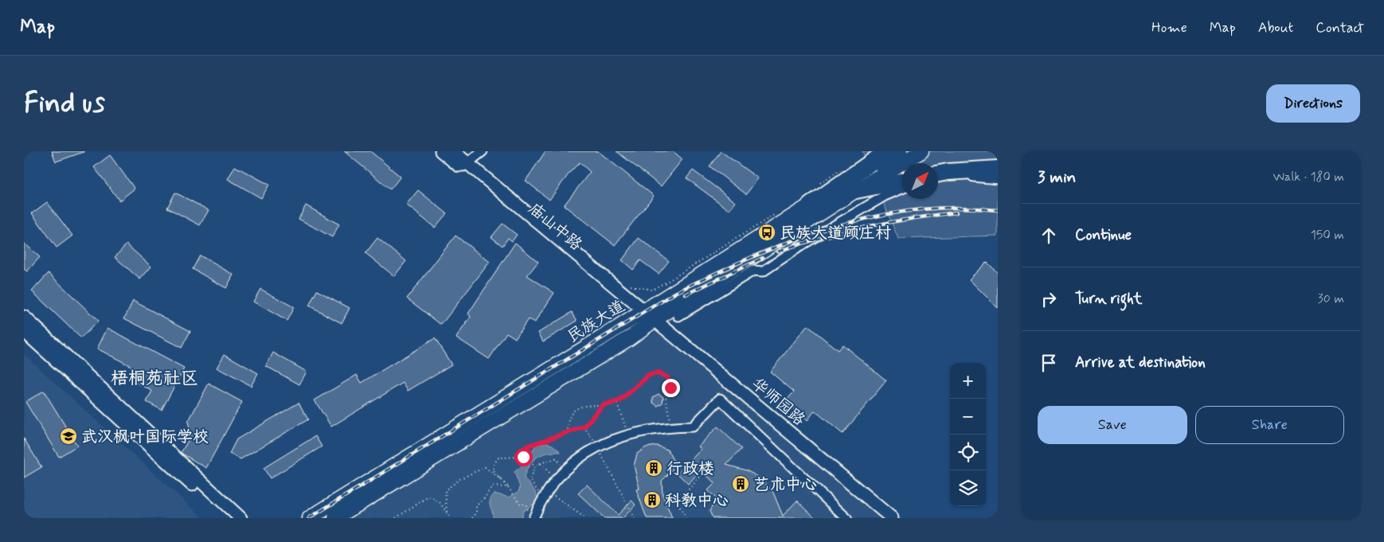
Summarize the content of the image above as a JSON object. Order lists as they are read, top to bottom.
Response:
{
  "streets": {
    "main road": ["民族大道"],
    "street": ["庙山中路", "华师园路"]
  },
  "crossings": [
    ["庙山中路", "民族大道"],
    ["庙山中路", "华师园路"],
    ["民族大道", "华师园路"]
  ],
  "districts": ["梧桐苑社区"],
  "places": {
    "bus stop": ["民族大道顾庄村"],
    "school or university": ["武汉枫叶国际学校"],
    "building": ["行政楼", "艺术中心", "科教中心"]
  },
  "north": "top right",
  "page": {
    "header": "Map",
    "nav": [
      "Home",
      "Map",
      "About",
      "Contact"
    ],
    "buttons": [
      "Directions",
      ["Save", "Share"]
    ],
    "title": "Find us",
    "heading": ["3 min", "Walk · 180 m"],
    "list": [
      ["Continue", "150 m"],
      ["Turn right", "30 m"],
      "Arrive at destination"
    ],
    "map_buttons": ["+", "−"]
  }
}
